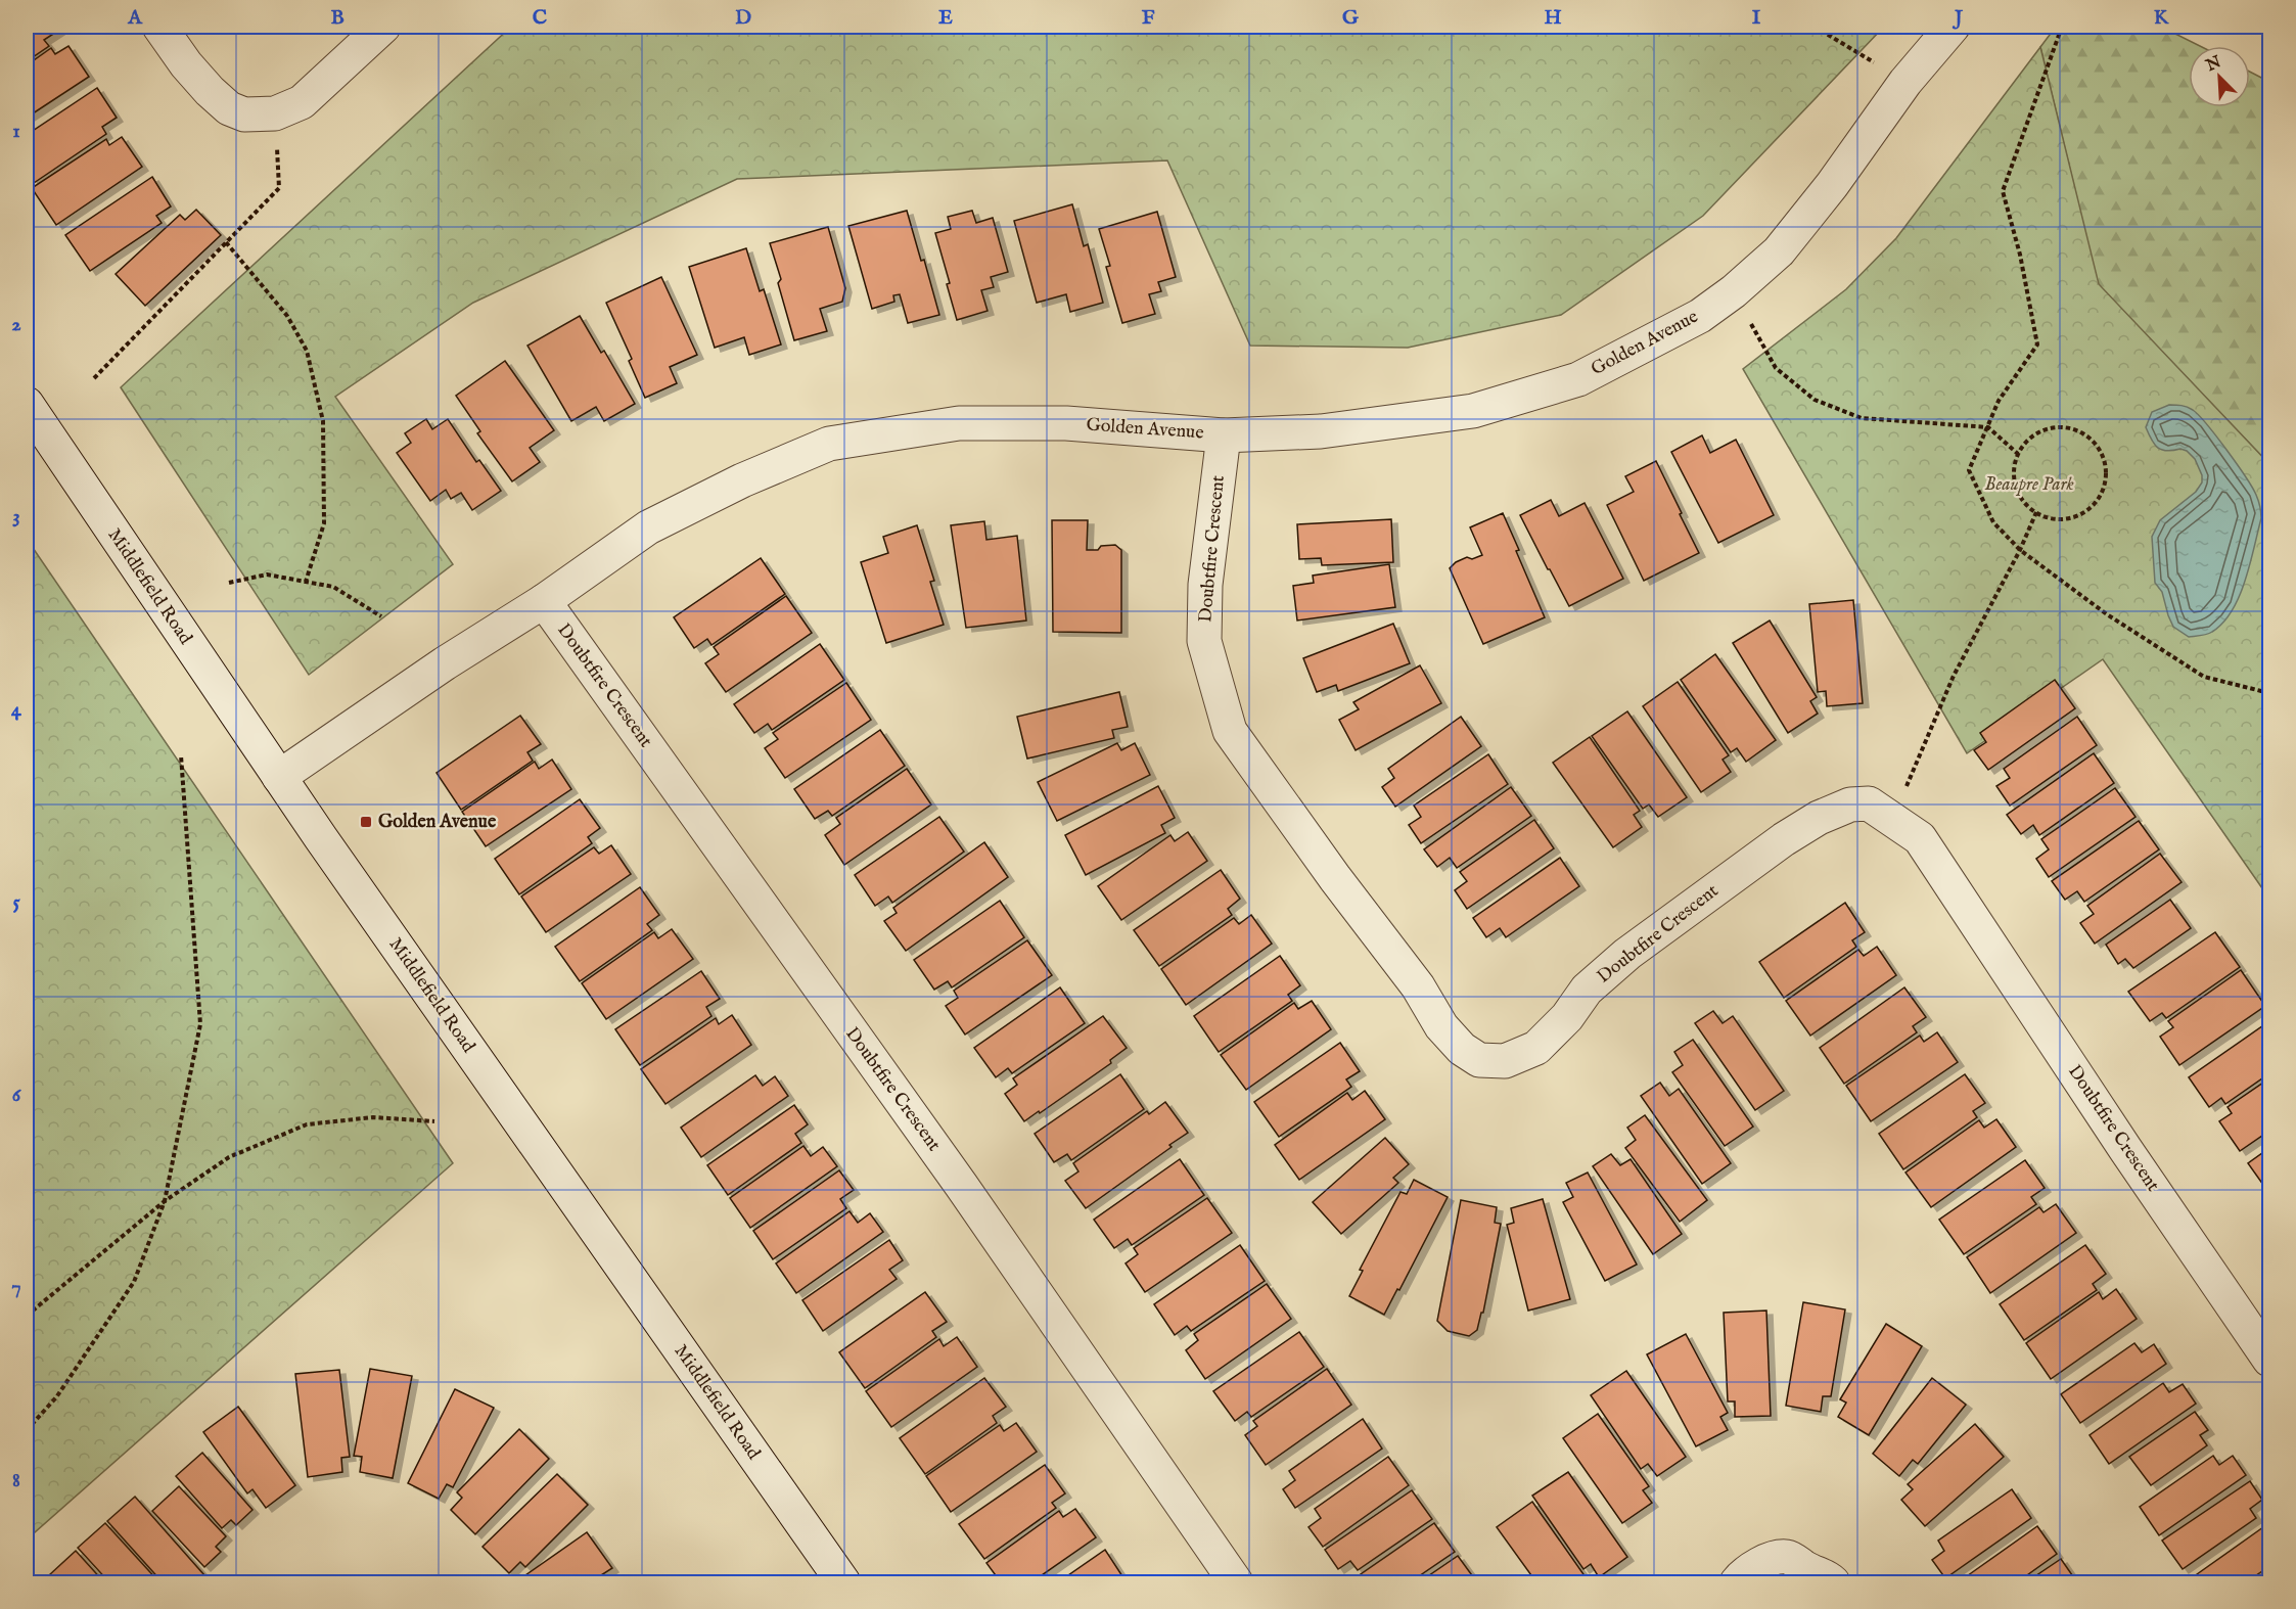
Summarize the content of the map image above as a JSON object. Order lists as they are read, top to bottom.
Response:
{
  "streets": {
    "street": ["Golden Avenue", "Doubtfire Crescent", "Middlefield Road"]
  },
  "crossings": [
    ["Golden Avenue", "Doubtfire Crescent"],
    ["Golden Avenue", "Middlefield Road"]
  ],
  "parks": ["Beaupre Park"],
  "places": {
    "transit": ["Golden Avenue"]
  },
  "north": "top left",
  "grid": {
    "columns": [
      "A",
      "B",
      "C",
      "D",
      "E",
      "F",
      "G",
      "H",
      "I",
      "J",
      "K"
    ],
    "rows": [
      "1",
      "2",
      "3",
      "4",
      "5",
      "6",
      "7",
      "8"
    ]
  }
}
